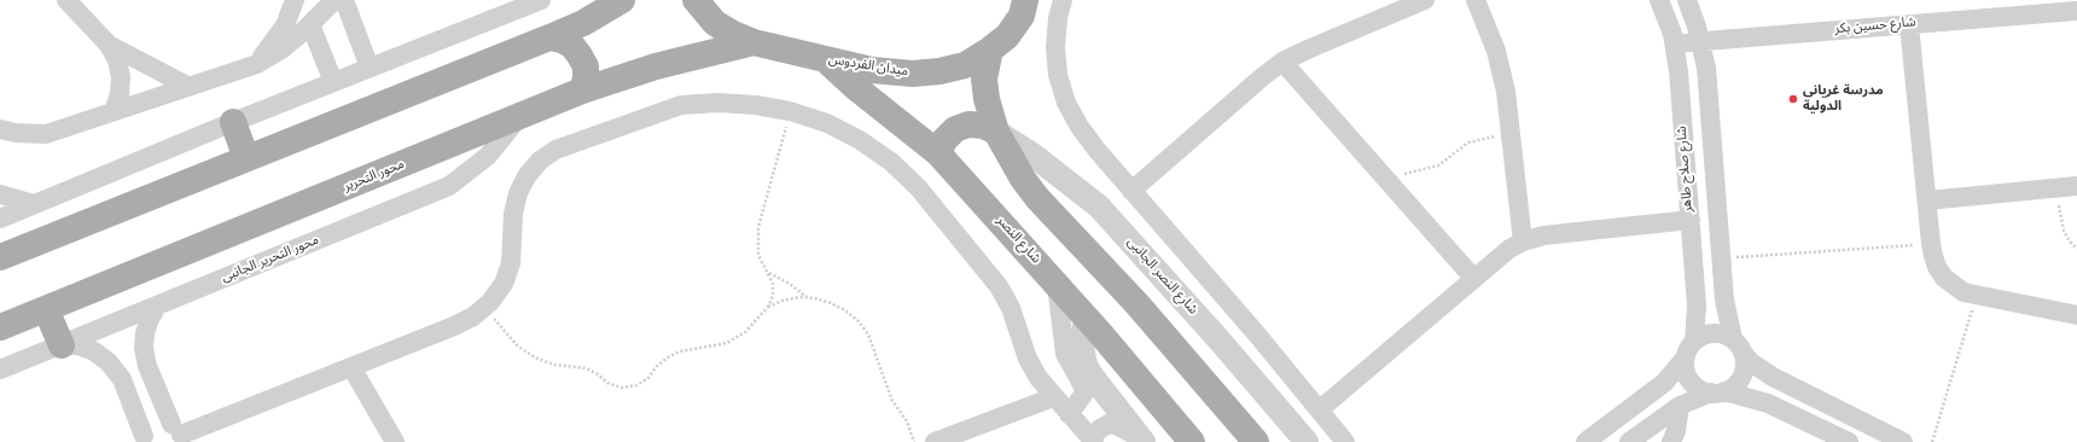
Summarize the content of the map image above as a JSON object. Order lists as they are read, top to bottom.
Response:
{
  "streets": {
    "main road": ["ميدان الفردوس", "محور التحرير", "شارع النصر"],
    "street": [
      "شارع حسين بكر",
      "شارع صلاح طاهر",
      "محور التحرير الجانبى",
      "شارع النصر الجانبى"
    ]
  },
  "crossings": [
    ["شارع حسين بكر", "شارع صلاح طاهر"],
    ["ميدان الفردوس", "محور التحرير"],
    ["ميدان الفردوس", "شارع النصر"],
    ["محور التحرير", "محور التحرير الجانبى"]
  ],
  "places": ["مدرسة غرياني الدولية"]
}
